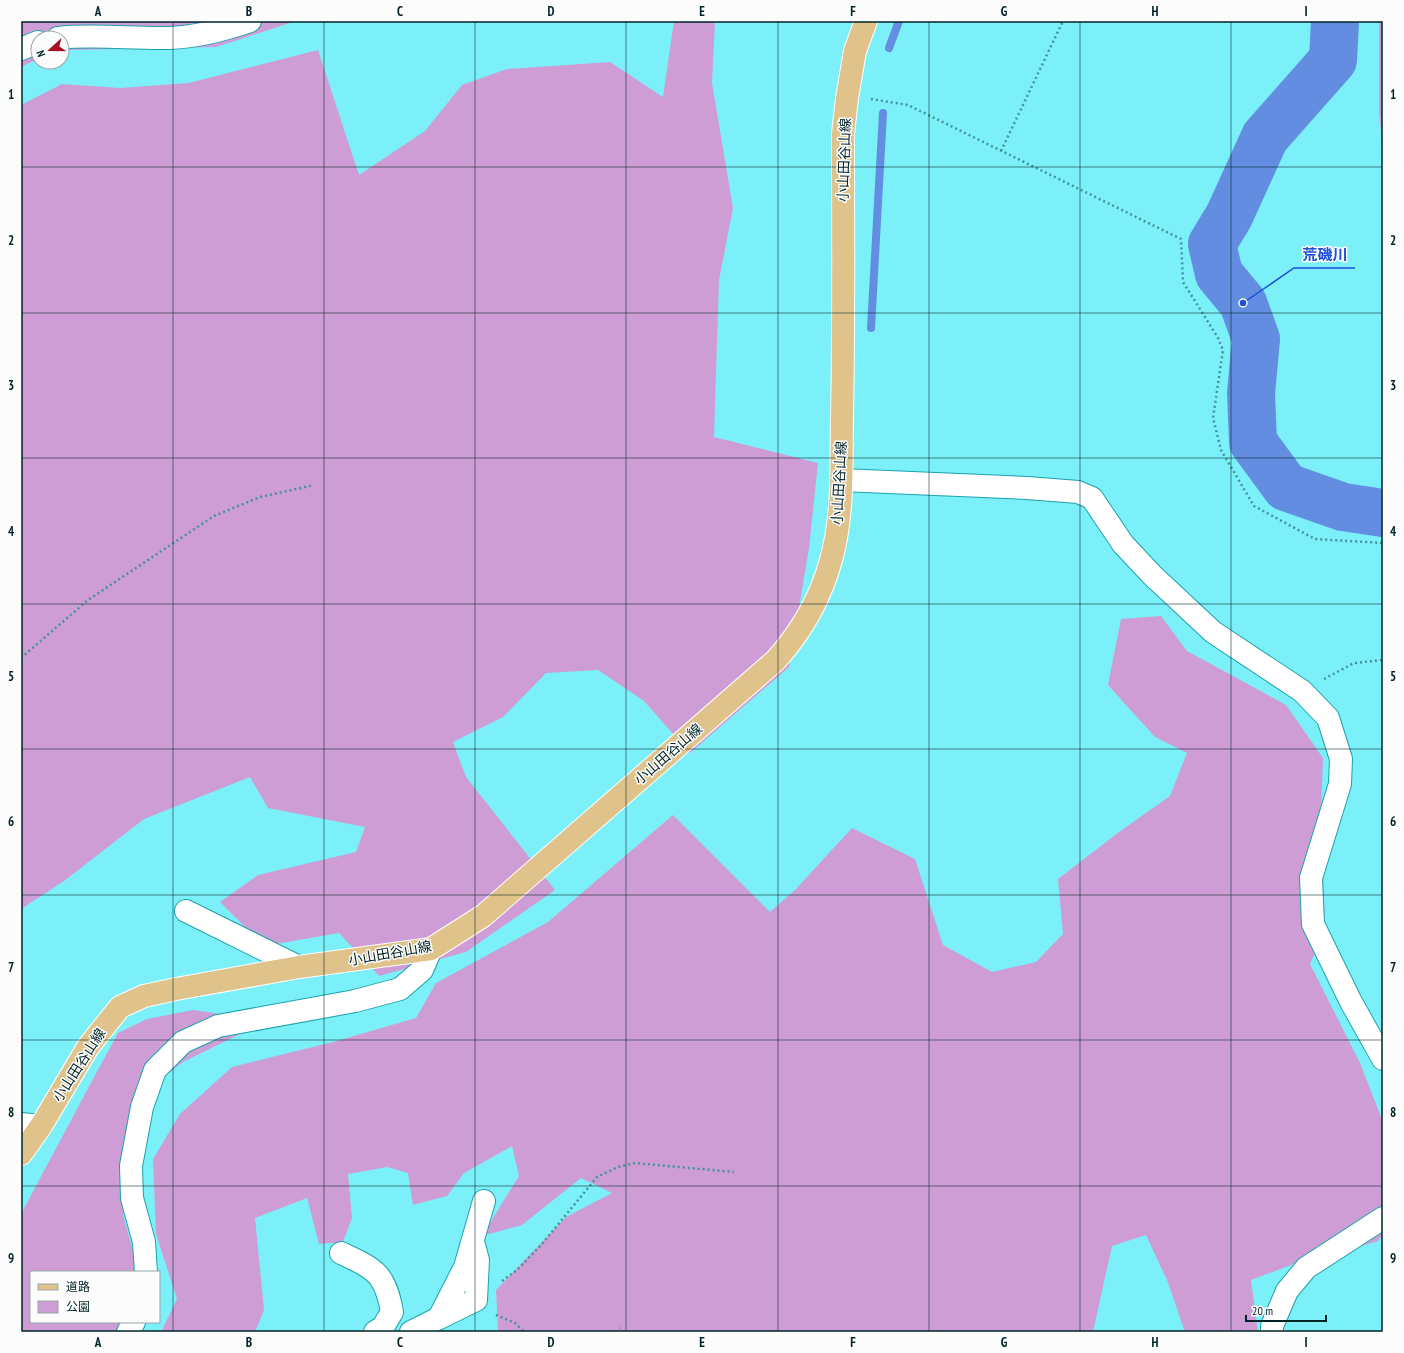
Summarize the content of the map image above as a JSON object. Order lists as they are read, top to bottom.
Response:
{
  "streets": {
    "main road": ["小山田谷山線"]
  },
  "places": ["荒磯川"],
  "legend": ["道路", "公園"],
  "scale_bar": "20 m",
  "north": "left",
  "grid": {
    "columns": [
      "A",
      "B",
      "C",
      "D",
      "E",
      "F",
      "G",
      "H",
      "I"
    ],
    "rows": [
      "1",
      "2",
      "3",
      "4",
      "5",
      "6",
      "7",
      "8",
      "9"
    ]
  }
}
